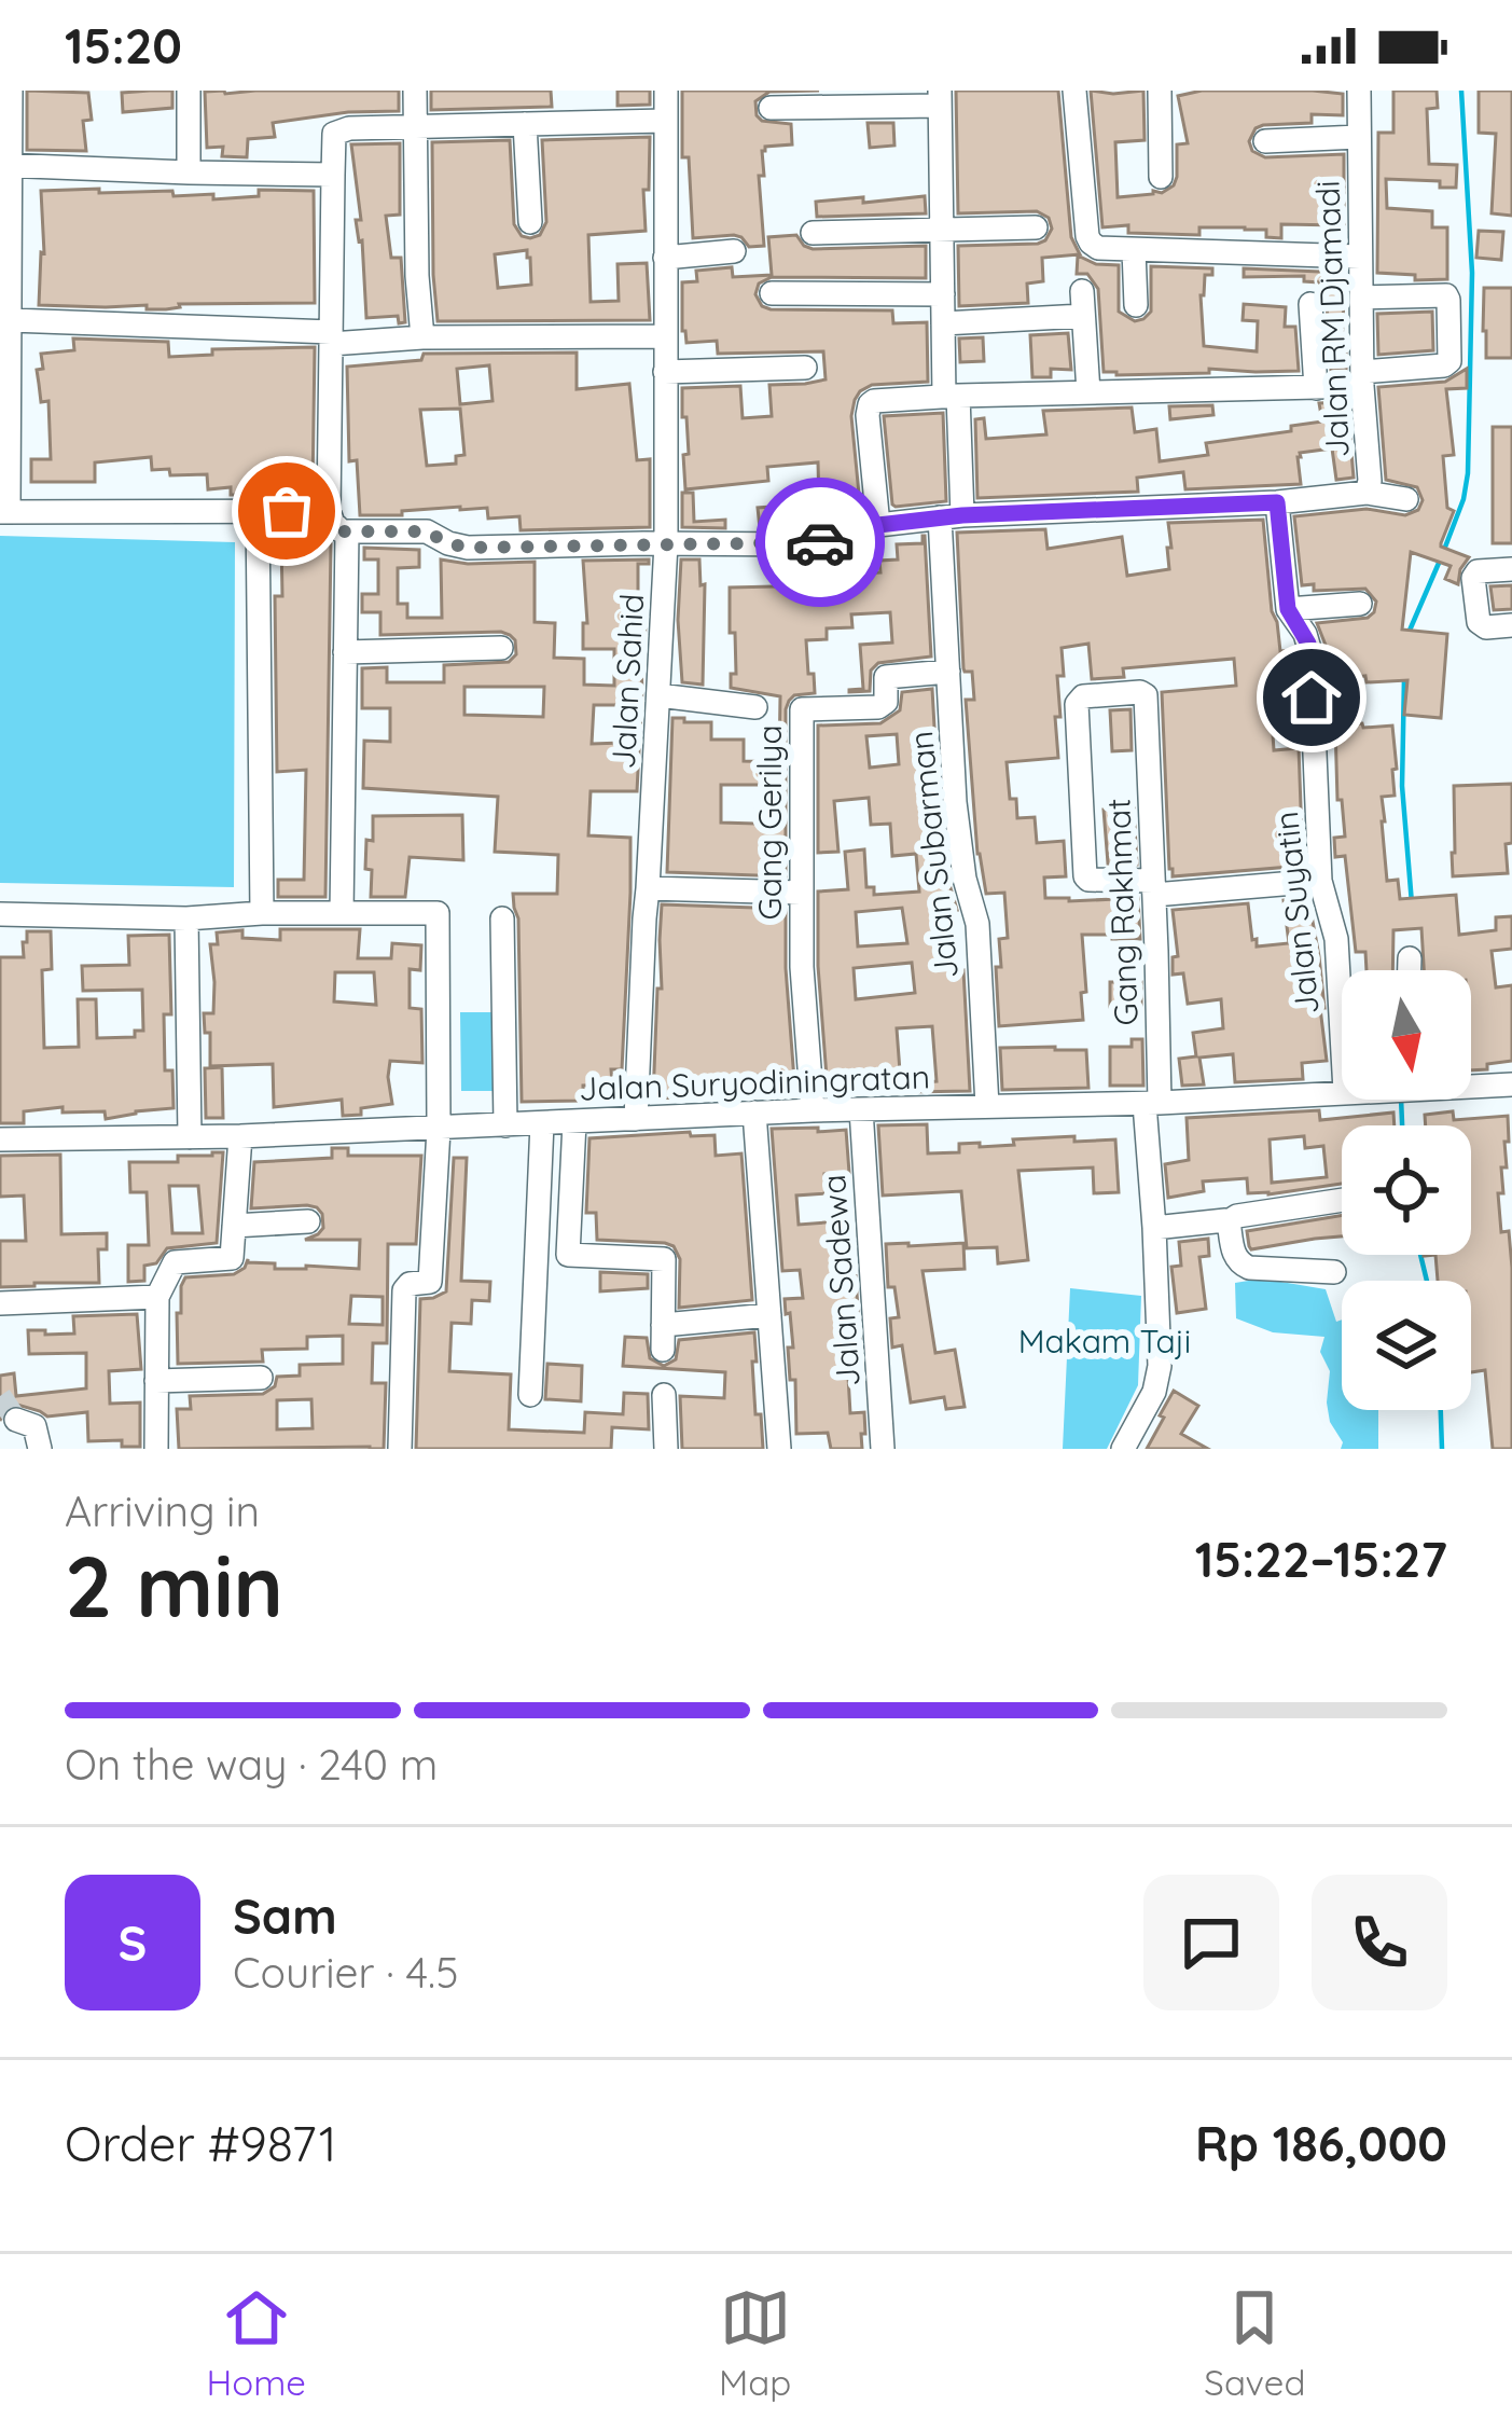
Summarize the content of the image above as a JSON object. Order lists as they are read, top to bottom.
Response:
{
  "streets": {
    "street": [
      "Jalan RM Djamadi",
      "Jalan Sahid",
      "Gang Gerilya",
      "Jalan Subarman",
      "Gang Rakhmat",
      "Jalan Suyatin",
      "Jalan Suryodiningratan",
      "Jalan Sadewa"
    ]
  },
  "crossings": [
    ["Jalan RM Djamadi", "Jalan Sahid"],
    ["Jalan RM Djamadi", "Jalan Subarman"],
    ["Jalan RM Djamadi", "Jalan Suyatin"],
    ["Jalan Sahid", "Jalan Suryodiningratan"],
    ["Gang Gerilya", "Jalan Subarman"],
    ["Gang Gerilya", "Jalan Suryodiningratan"],
    ["Jalan Subarman", "Jalan Suryodiningratan"],
    ["Gang Rakhmat", "Jalan Suryodiningratan"],
    ["Jalan Suryodiningratan", "Jalan Sadewa"]
  ],
  "parks": ["Makam Taji"],
  "north": "bottom",
  "page": {
    "status": "15:20",
    "heading": ["2 min", "Arriving in", "15:22–15:27"],
    "panel": [
      "Sam",
      "Courier · 4.5",
      "Order #9871",
      "Rp 186,000"
    ],
    "bar": "On the way · 240 m",
    "round": "S",
    "tabs": ["Home", "Map", "Saved"]
  }
}
